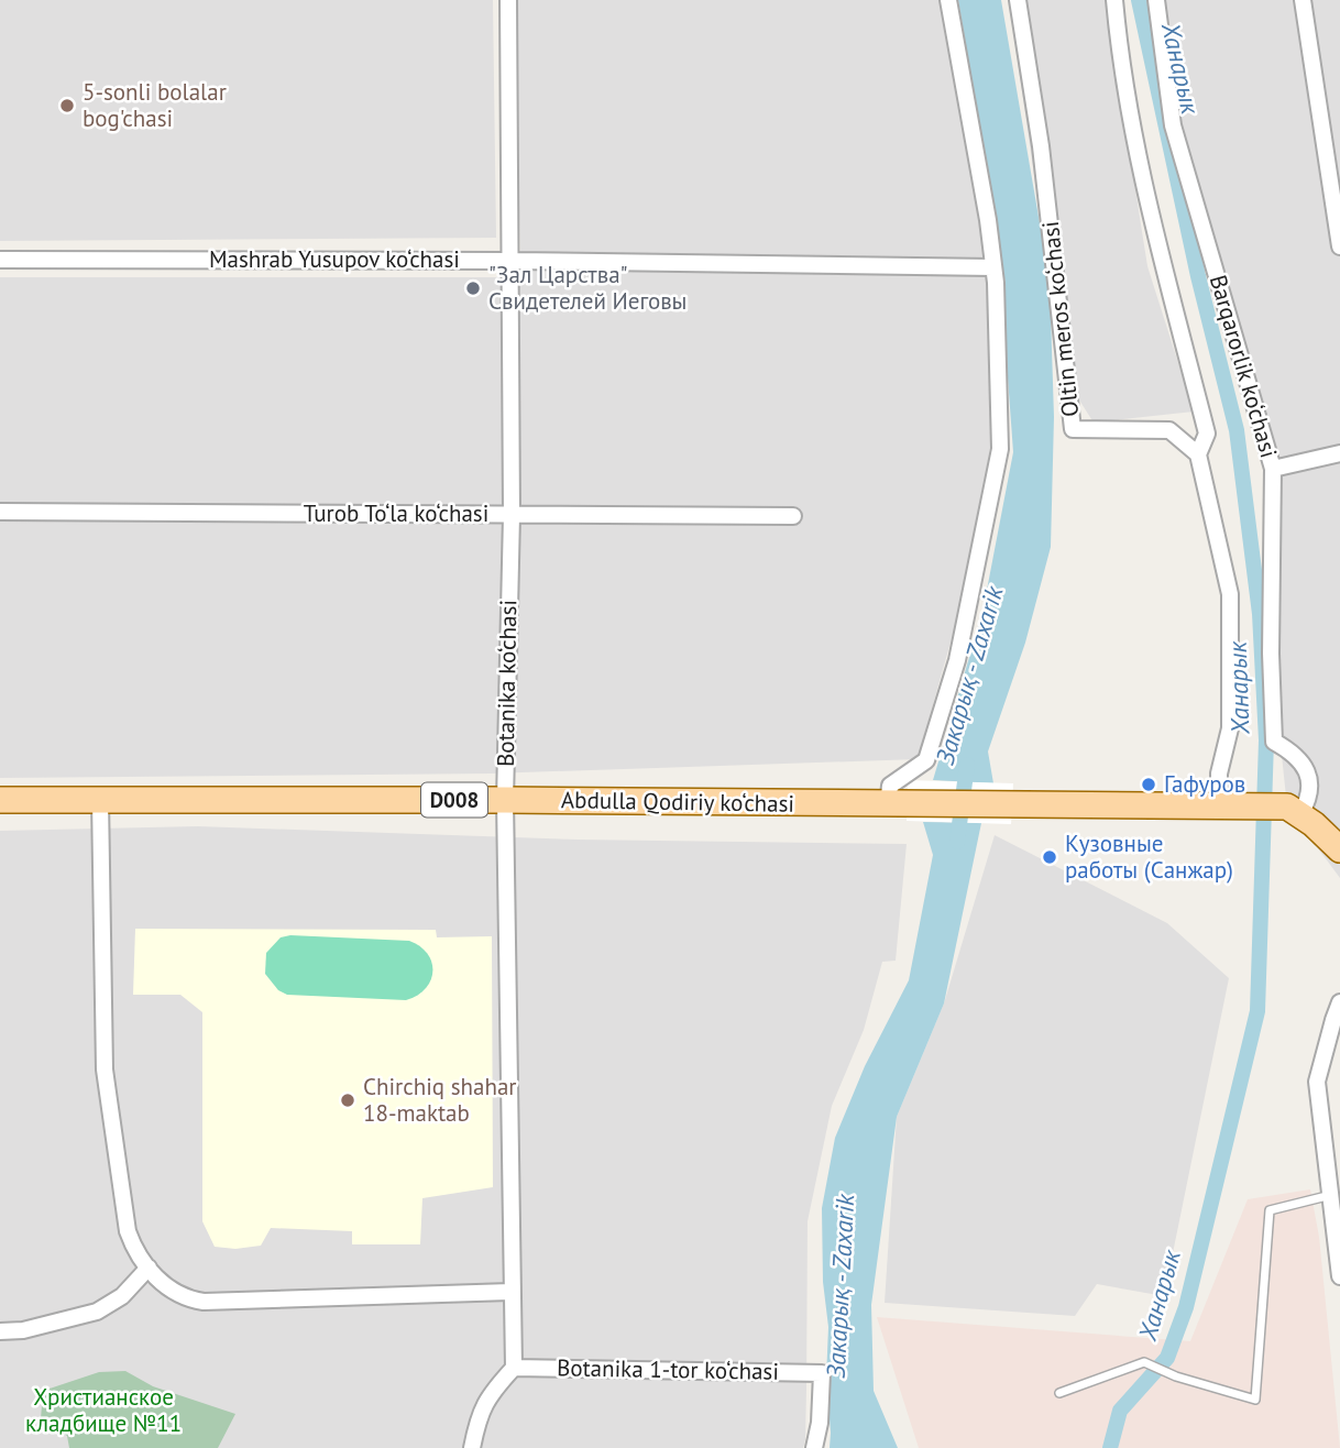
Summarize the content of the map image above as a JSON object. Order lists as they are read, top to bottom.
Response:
{
  "streets": {
    "main road": ["D008", "Abdulla Qodiriy ko‘chasi"],
    "street": [
      "Mashrab Yusupov ko‘chasi",
      "Oltin meros ko‘chasi",
      "Barqarorlik ko‘chasi",
      "Turob To‘la ko‘chasi",
      "Botanika ko‘chasi",
      "Botanika 1-tor ko‘chasi"
    ]
  },
  "crossings": [
    ["Mashrab Yusupov ko‘chasi", "Botanika ko‘chasi"],
    ["Barqarorlik ko‘chasi", "Abdulla Qodiriy ko‘chasi"],
    ["Turob To‘la ko‘chasi", "Botanika ko‘chasi"],
    ["Botanika ko‘chasi", "Abdulla Qodiriy ko‘chasi"],
    ["Botanika ko‘chasi", "Botanika 1-tor ko‘chasi"]
  ],
  "water": ["Ханарык", "Закарық - Zaxarik"],
  "parks": ["Христианское кладбище №11"],
  "places": [
    "5-sonli bolalar bog'chasi",
    "\"Зал Царства\" Свидетелей Иеговы",
    "Гафуров",
    "Кузовные работы (Санжар)",
    "Chirchiq shahar 18-maktab"
  ]
}
